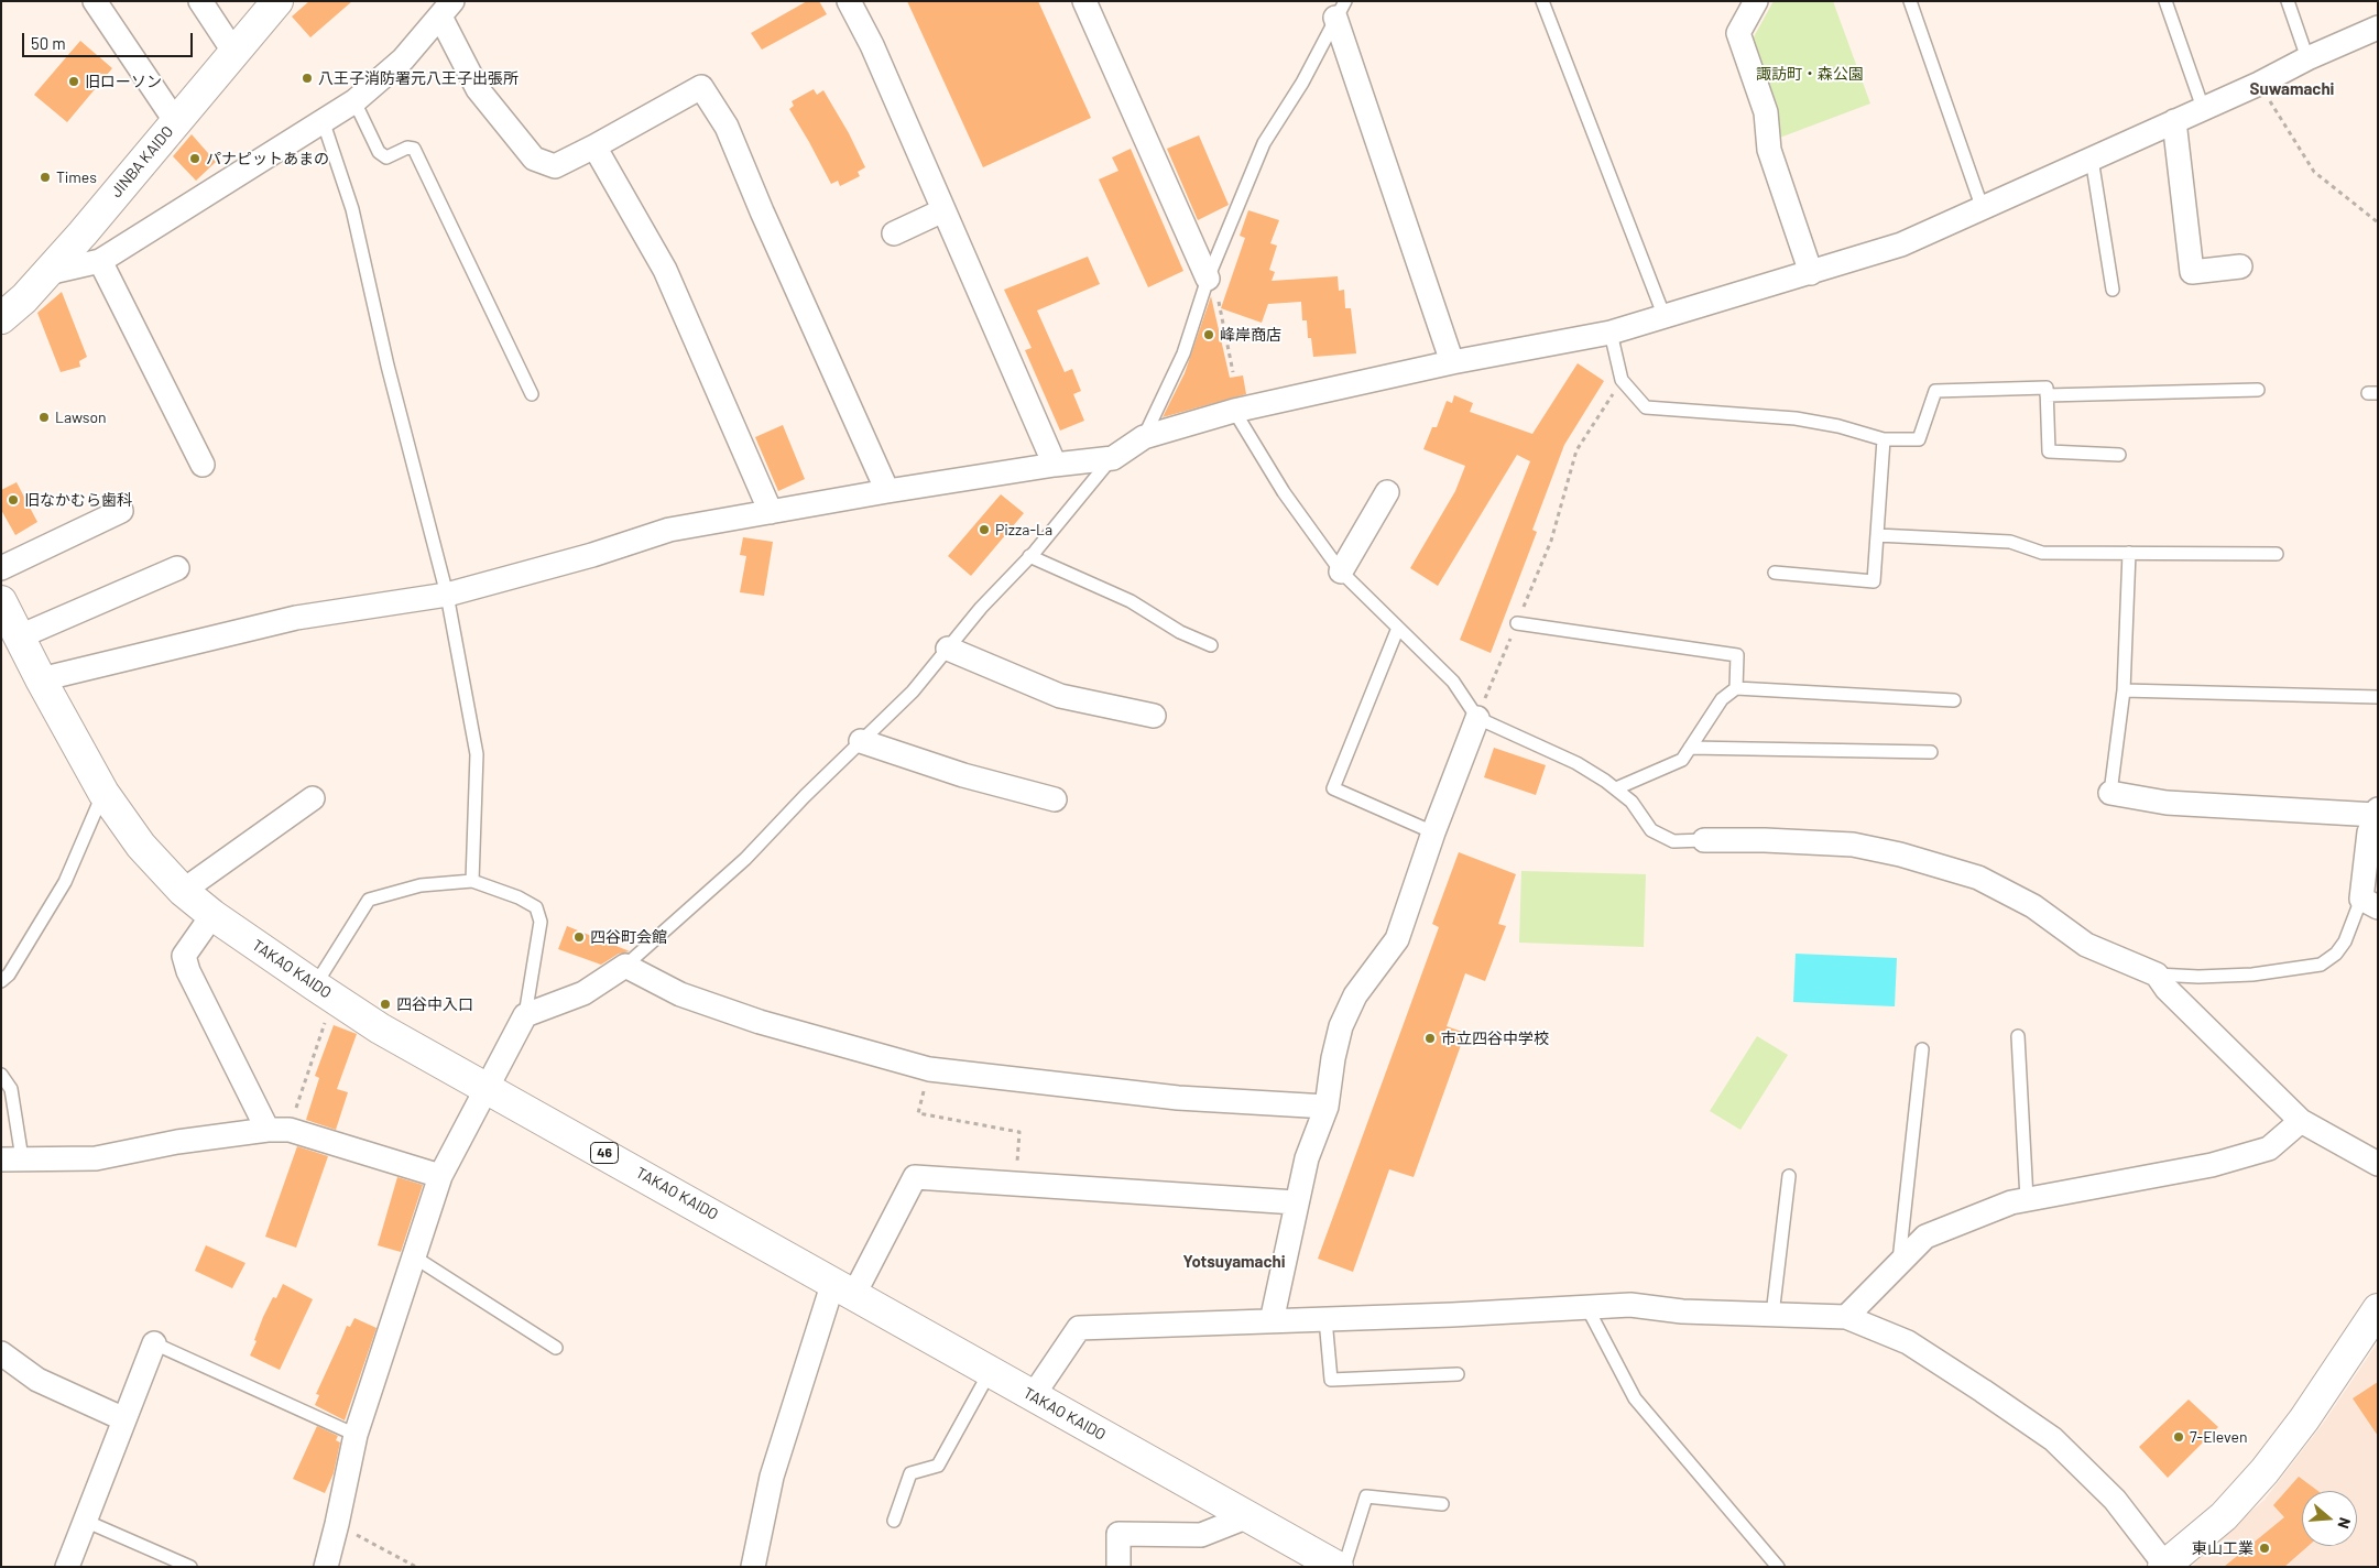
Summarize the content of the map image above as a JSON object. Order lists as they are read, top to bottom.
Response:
{
  "streets": {
    "main road": ["JINBA KAIDO", "TAKAO KAIDO", "46"]
  },
  "districts": ["Suwamachi", "Yotsuyamachi"],
  "parks": ["諏訪町・森公園"],
  "places": [
    "八王子消防署元八王子出張所",
    "旧ローソン",
    "パナピットあまの",
    "Times",
    "峰岸商店",
    "Lawson",
    "旧なかむら歯科",
    "Pizza-La",
    "四谷町会館",
    "四谷中入口",
    "市立四谷中学校",
    "7-Eleven",
    "東山工業"
  ],
  "scale_bar": "50 m",
  "north": "right"
}
